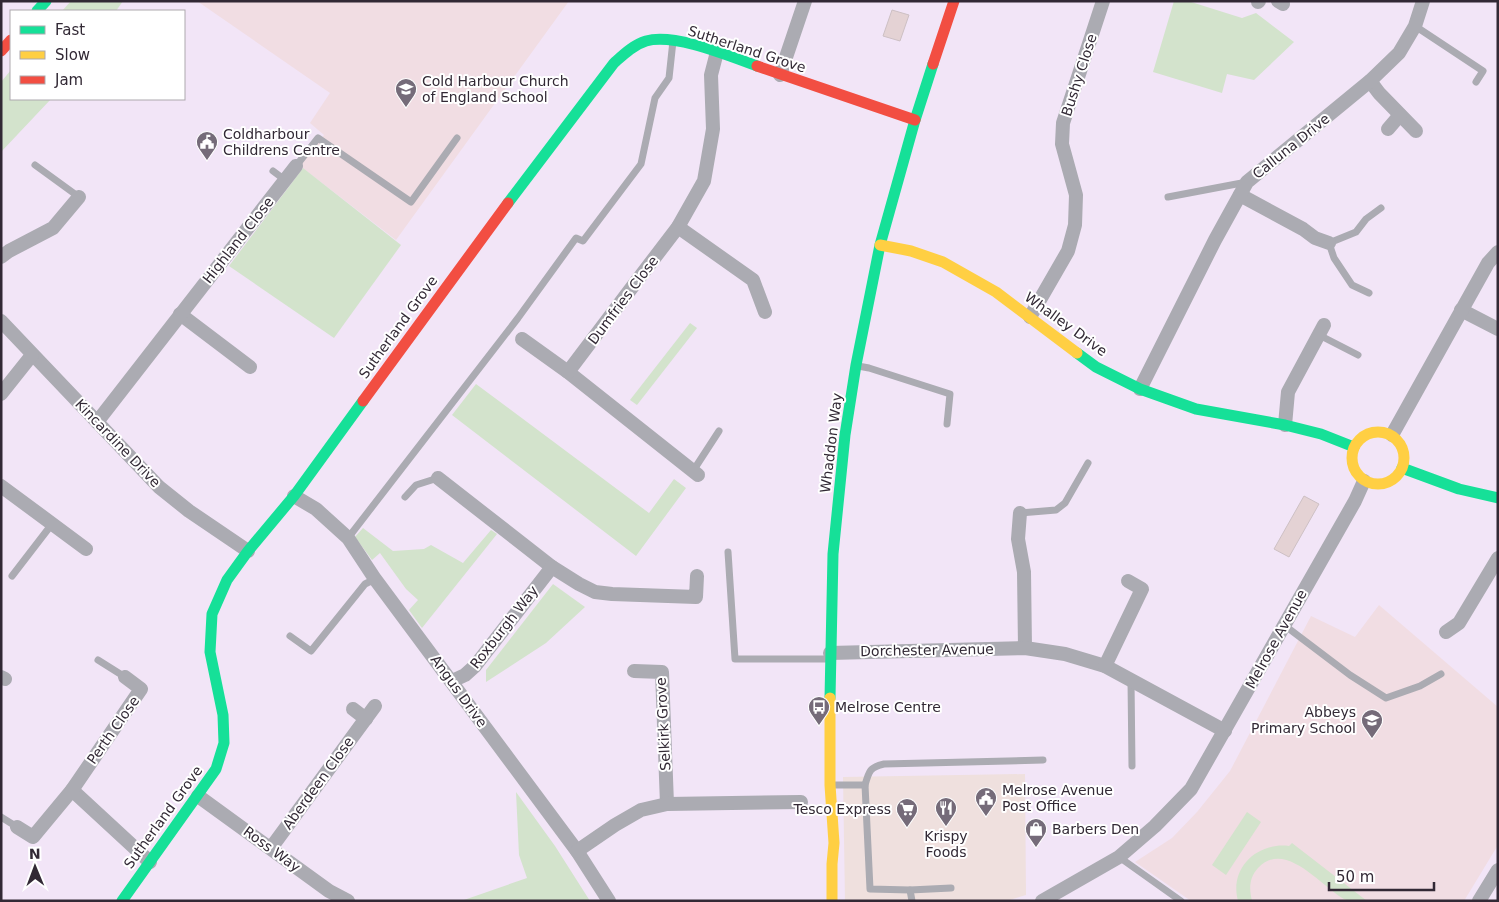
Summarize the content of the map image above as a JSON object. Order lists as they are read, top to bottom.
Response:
{
  "streets": {
    "main road": ["Sutherland Grove", "Whalley Drive", "Whaddon Way"],
    "street": [
      "Bushy Close",
      "Calluna Drive",
      "Highland Close",
      "Dumfries Close",
      "Kincardine Drive",
      "Roxburgh Way",
      "Melrose Avenue",
      "Dorchester Avenue",
      "Angus Drive",
      "Selkirk Grove",
      "Perth Close",
      "Aberdeen Close",
      "Ross Way"
    ]
  },
  "crossings": [
    ["Sutherland Grove", "Dumfries Close"],
    ["Sutherland Grove", "Kincardine Drive"],
    ["Sutherland Grove", "Whaddon Way"],
    ["Sutherland Grove", "Angus Drive"],
    ["Sutherland Grove", "Ross Way"],
    ["Bushy Close", "Whalley Drive"],
    ["Calluna Drive", "Whalley Drive"],
    ["Highland Close", "Kincardine Drive"],
    ["Whalley Drive", "Whaddon Way"],
    ["Whalley Drive", "Melrose Avenue"],
    ["Whaddon Way", "Dorchester Avenue"],
    ["Roxburgh Way", "Angus Drive"],
    ["Melrose Avenue", "Dorchester Avenue"],
    ["Aberdeen Close", "Ross Way"]
  ],
  "places": {
    "school or university": ["Cold Harbour Church of England School", "Abbeys Primary School"],
    "public building": ["Coldharbour Childrens Centre", "Melrose Avenue Post Office"],
    "bus stop": ["Melrose Centre"],
    "restaurant": ["Krispy Foods"],
    "supermarket": ["Tesco Express"],
    "shop": ["Barbers Den"]
  },
  "legend": ["Fast", "Slow", "Jam"],
  "scale_bar": "50 m",
  "north": "top"
}
